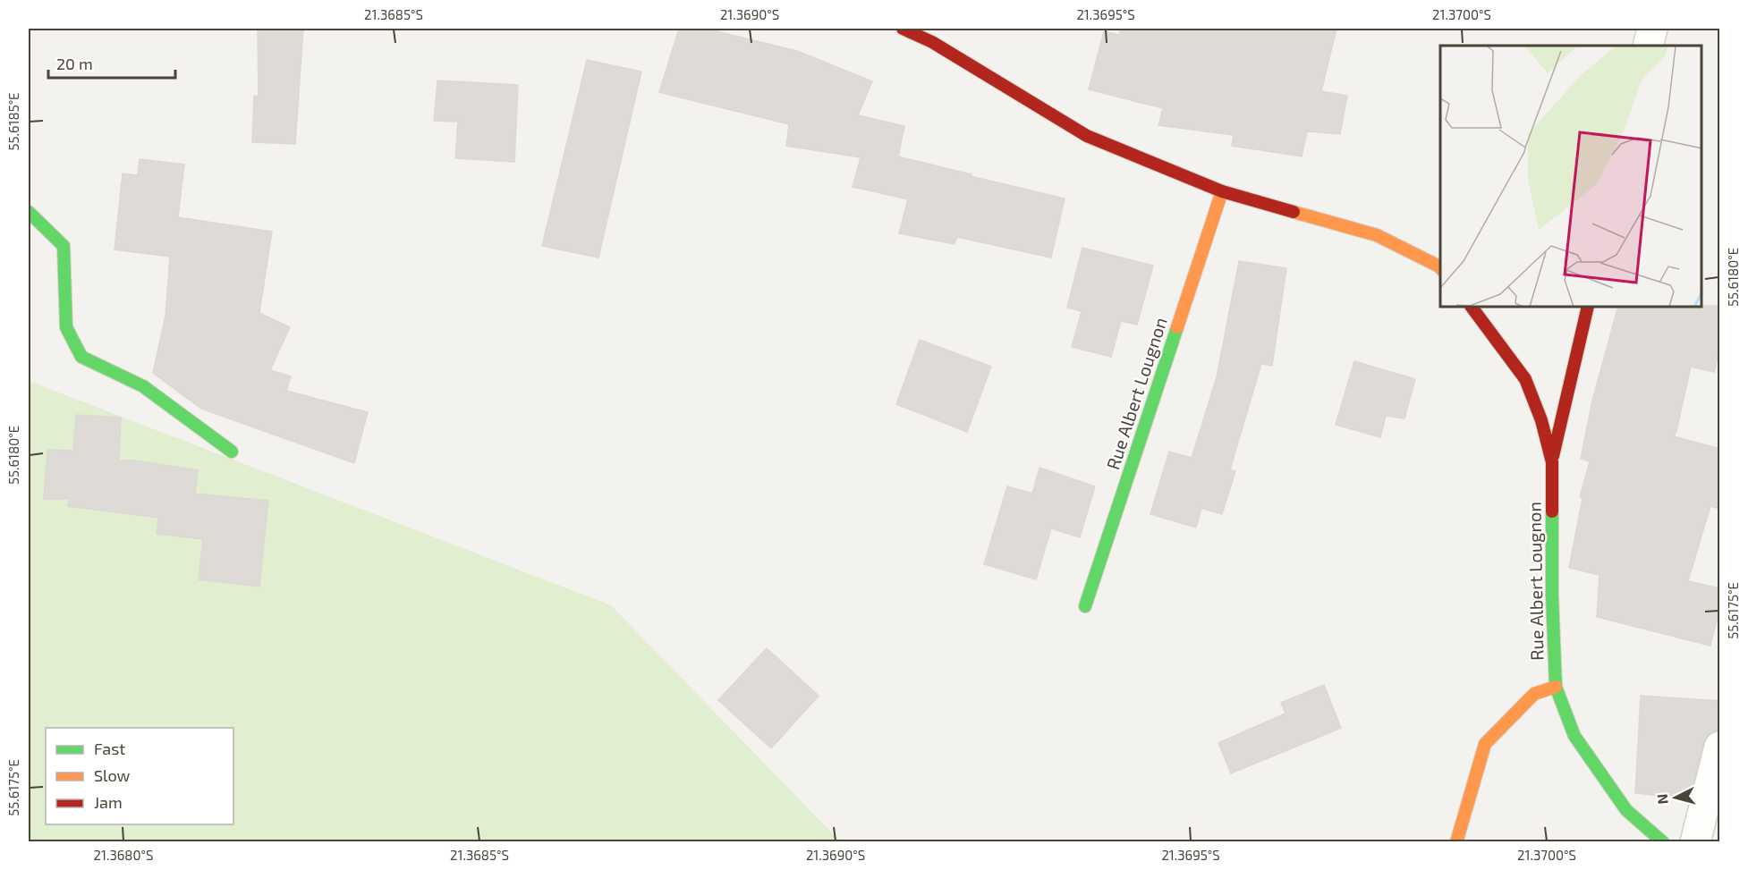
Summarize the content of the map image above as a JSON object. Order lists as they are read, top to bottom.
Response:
{
  "streets": {
    "street": ["Rue Albert Lougnon"]
  },
  "legend": ["Fast", "Slow", "Jam"],
  "scale_bar": "20 m",
  "north": "left",
  "coordinates": [
    "21.3685°S",
    "21.3690°S",
    "21.3695°S",
    "21.3700°S",
    "55.6185°E",
    "55.6180°E",
    "55.6175°E",
    "21.3680°S"
  ]
}
